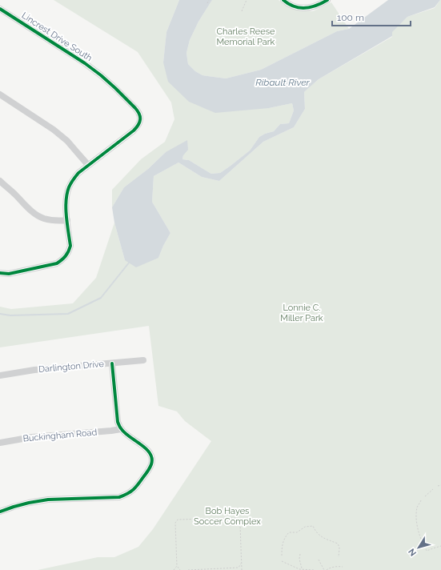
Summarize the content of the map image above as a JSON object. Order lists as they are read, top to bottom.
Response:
{
  "streets": {
    "street": ["Lincrest Drive South", "Darlington Drive", "Buckingham Road"]
  },
  "water": ["Ribault River"],
  "parks": ["Charles Reese Memorial Park", "Lonnie C. Miller Park", "Bob Hayes Soccer Complex"],
  "scale_bar": "100 m",
  "north": "bottom left"
}
